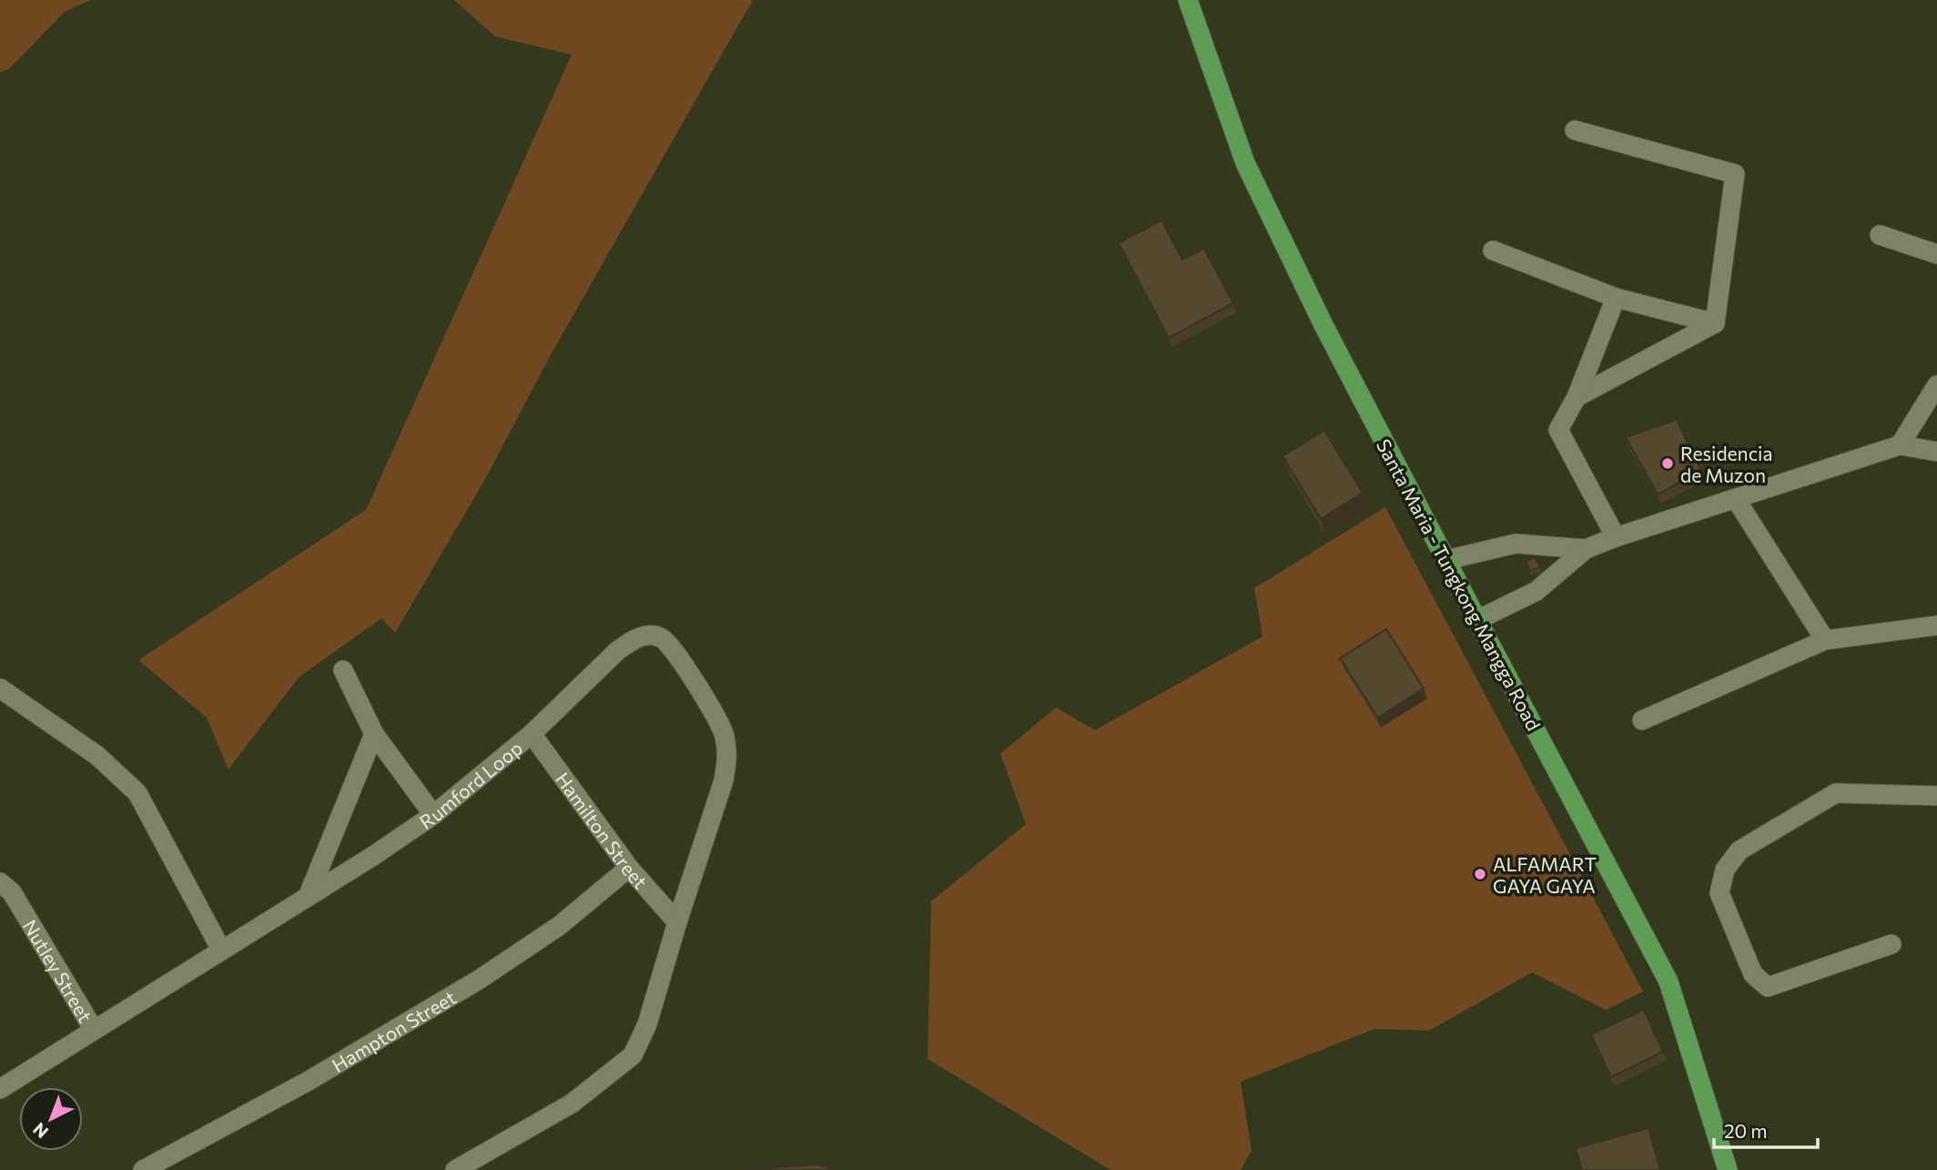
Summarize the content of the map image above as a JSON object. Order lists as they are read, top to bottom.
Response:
{
  "streets": {
    "main road": ["Santa Maria - Tungkong Mangga Road"],
    "street": [
      "Rumford Loop",
      "Hamilton Street",
      "Nutley Street",
      "Hampton Street"
    ]
  },
  "crossings": [
    ["Rumford Loop", "Hamilton Street"],
    ["Rumford Loop", "Nutley Street"],
    ["Hamilton Street", "Hampton Street"]
  ],
  "places": ["Residencia de Muzon", "ALFAMART GAYA GAYA"],
  "scale_bar": "20 m",
  "north": "bottom left"
}
